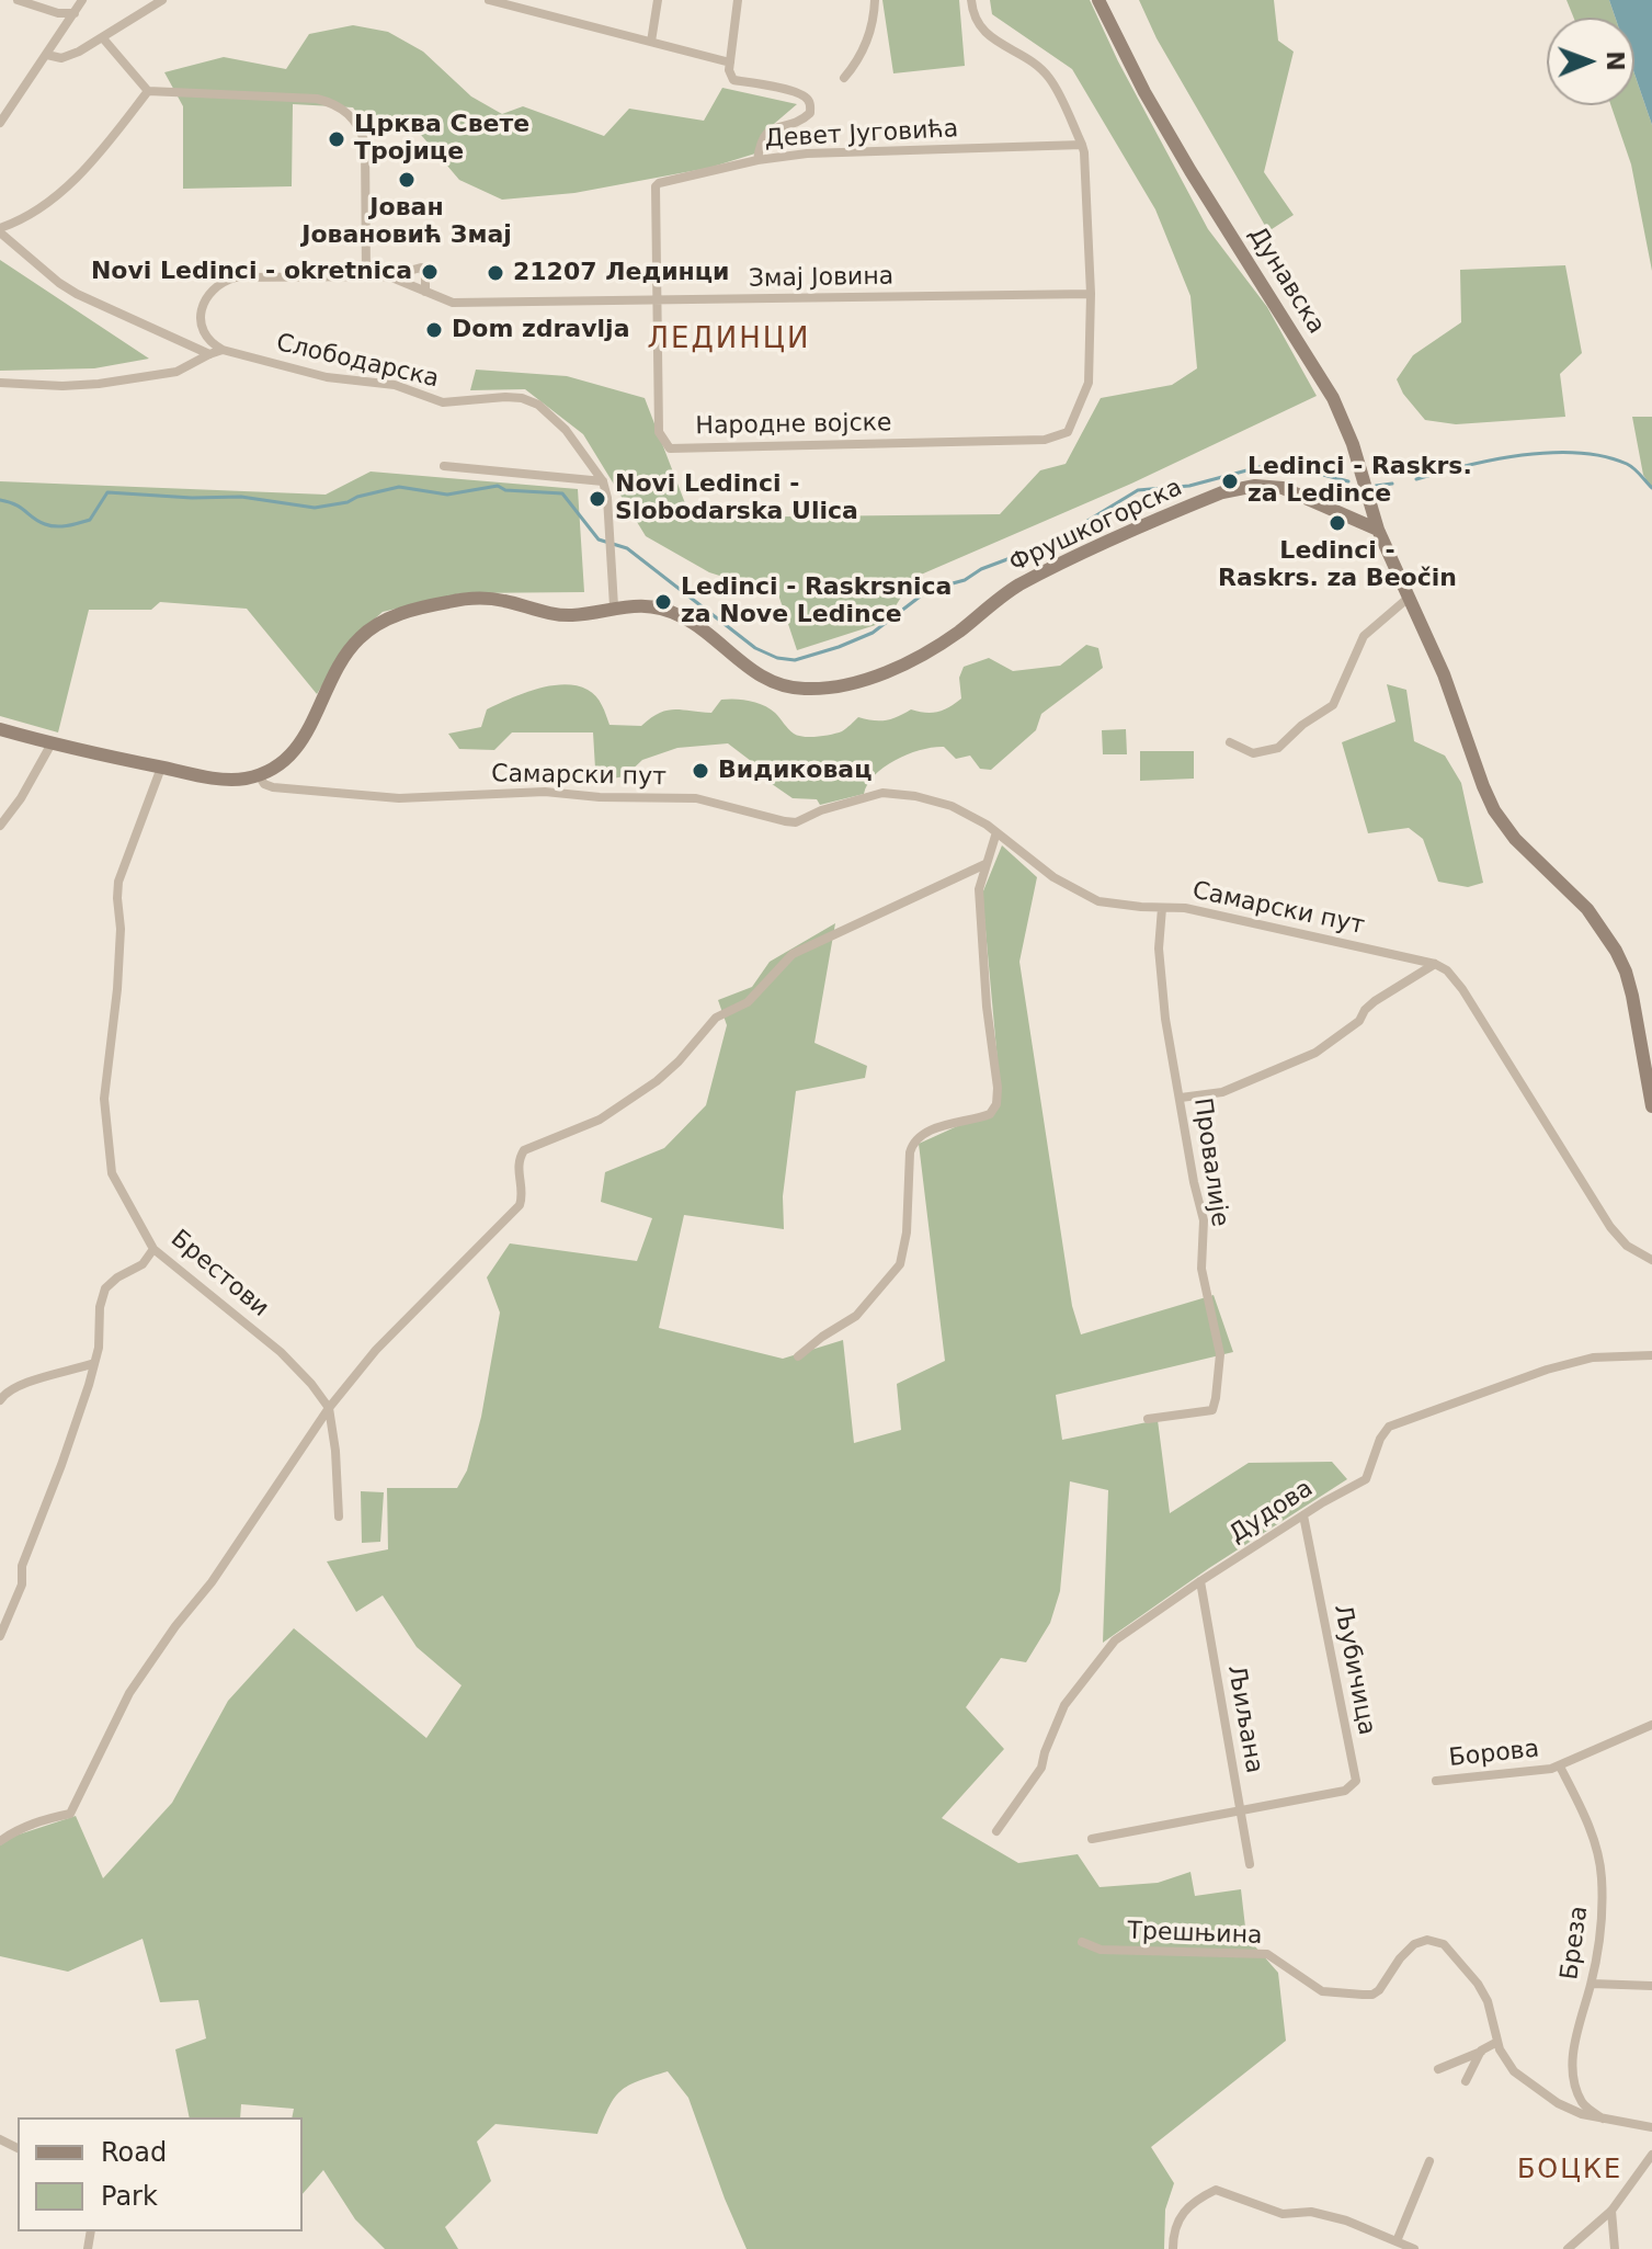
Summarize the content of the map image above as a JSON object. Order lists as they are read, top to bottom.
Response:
{
  "streets": {
    "street": [
      "Девет Југовића",
      "Змај Јовина",
      "Дунавска",
      "Слободарска",
      "Народне војске",
      "Фрушкогорска",
      "Самарски пут",
      "Провалије",
      "Брестови",
      "Дудова",
      "Љубичица",
      "Љиљана",
      "Борова",
      "Трешњина",
      "Бреза"
    ]
  },
  "crossings": [
    ["Девет Југовића", "Змај Јовина"],
    ["Девет Југовића", "Народне војске"],
    ["Змај Јовина", "Слободарска"],
    ["Змај Јовина", "Народне војске"],
    ["Дунавска", "Фрушкогорска"],
    ["Слободарска", "Фрушкогорска"],
    ["Фрушкогорска", "Самарски пут"],
    ["Самарски пут", "Провалије"],
    ["Дудова", "Љубичица"],
    ["Дудова", "Љиљана"],
    ["Љубичица", "Љиљана"],
    ["Борова", "Бреза"],
    ["Трешњина", "Бреза"]
  ],
  "districts": ["ЛЕДИНЦИ", "БОЦКЕ"],
  "places": [
    "Црква Свете Тројице",
    "Јован Јовановић Змај",
    "Novi Ledinci - okretnica",
    "21207 Лединци",
    "Dom zdravlja",
    "Ledinci - Raskrs. za Ledince",
    "Novi Ledinci - Slobodarska Ulica",
    "Ledinci - Raskrs. za Beočin",
    "Ledinci - Raskrsnica za Nove Ledince",
    "Видиковац"
  ],
  "legend": ["Road", "Park"],
  "north": "right"
}
